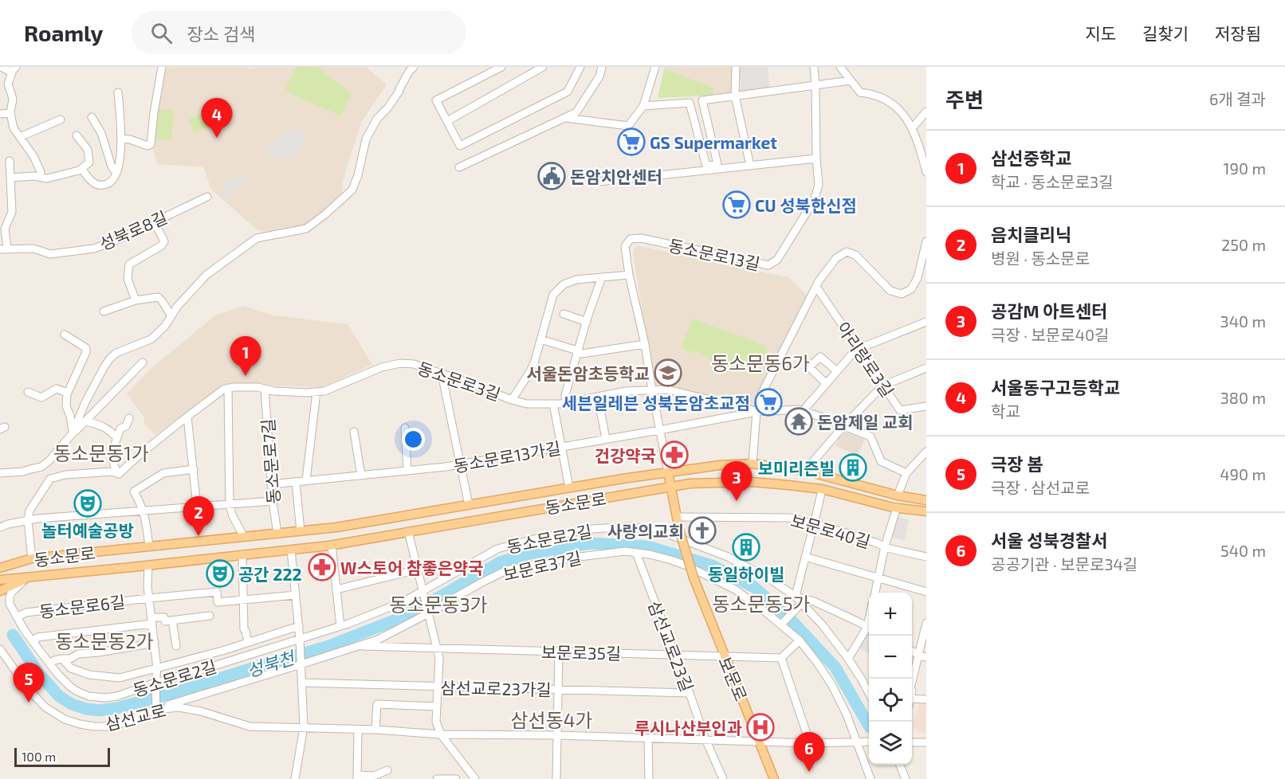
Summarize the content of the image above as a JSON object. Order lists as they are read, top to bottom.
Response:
{
  "streets": {
    "main road": ["동소문로", "보문로"],
    "street": [
      "성북로8길",
      "동소문로13길",
      "아리랑로3길",
      "동소문로3길",
      "동소문로13가길",
      "동소문로7길",
      "보문로40길",
      "동소문로2길",
      "보문로37길",
      "동소문로6길",
      "삼선교로23길",
      "보문로35길",
      "삼선교로23가길",
      "삼선교로"
    ]
  },
  "crossings": [
    ["동소문로13길", "동소문로3길"],
    ["동소문로13길", "동소문로13가길"],
    ["동소문로13길", "동소문로"],
    ["동소문로3길", "동소문로13가길"],
    ["동소문로3길", "동소문로7길"],
    ["동소문로13가길", "동소문로7길"],
    ["동소문로7길", "동소문로"],
    ["동소문로", "동소문로2길"],
    ["동소문로", "동소문로6길"],
    ["보문로40길", "보문로"],
    ["동소문로2길", "동소문로6길"],
    ["보문로37길", "동소문로6길"],
    ["보문로37길", "삼선교로23길"],
    ["보문로37길", "보문로35길"],
    ["보문로37길", "삼선교로"],
    ["동소문로6길", "삼선교로"],
    ["삼선교로23길", "보문로35길"],
    ["삼선교로23길", "삼선교로23가길"],
    ["삼선교로23길", "삼선교로"],
    ["보문로35길", "보문로"],
    ["보문로", "삼선교로"]
  ],
  "districts": [
    "동소문동6가",
    "동소문동1가",
    "동소문동5가",
    "동소문동3가",
    "동소문동2가",
    "삼선동4가"
  ],
  "water": ["성북천"],
  "places": {
    "supermarket": ["GS Supermarket", "CU 성북한신점", "세븐일레븐 성북돈암초교점"],
    "public building": ["돈암치안센터"],
    "school or university": ["서울돈암초등학교"],
    "temple": ["돈암제일 교회"],
    "pharmacy": ["건강약국", "W스토어 참좋은약국"],
    "building": ["보미리즌빌", "동일하이빌"],
    "theatre": ["놀터예술공방", "공간 222"],
    "church": ["사랑의교회"],
    "hospital": ["루시나산부인과"]
  },
  "scale_bar": "100 m",
  "page": {
    "header": "Roamly",
    "search": "장소 검색",
    "nav": ["지도", "길찾기", "저장됨"],
    "heading": ["주변", "6개 결과"],
    "pins": [
      "4",
      "1",
      "3",
      "2",
      "5",
      "6"
    ],
    "list": [
      {
        "mark": "1",
        "name": "삼선중학교",
        "note": "학교 · 동소문로3길",
        "value": "190 m"
      },
      {
        "mark": "2",
        "name": "음치클리닉",
        "note": "병원 · 동소문로",
        "value": "250 m"
      },
      {
        "mark": "3",
        "name": "공감M 아트센터",
        "note": "극장 · 보문로40길",
        "value": "340 m"
      },
      {
        "mark": "4",
        "name": "서울동구고등학교",
        "note": "학교",
        "value": "380 m"
      },
      {
        "mark": "5",
        "name": "극장 봄",
        "note": "극장 · 삼선교로",
        "value": "490 m"
      },
      {
        "mark": "6",
        "name": "서울 성북경찰서",
        "note": "공공기관 · 보문로34길",
        "value": "540 m"
      }
    ],
    "map_buttons": ["+", "−"],
    "scale": "100 m"
  }
}
